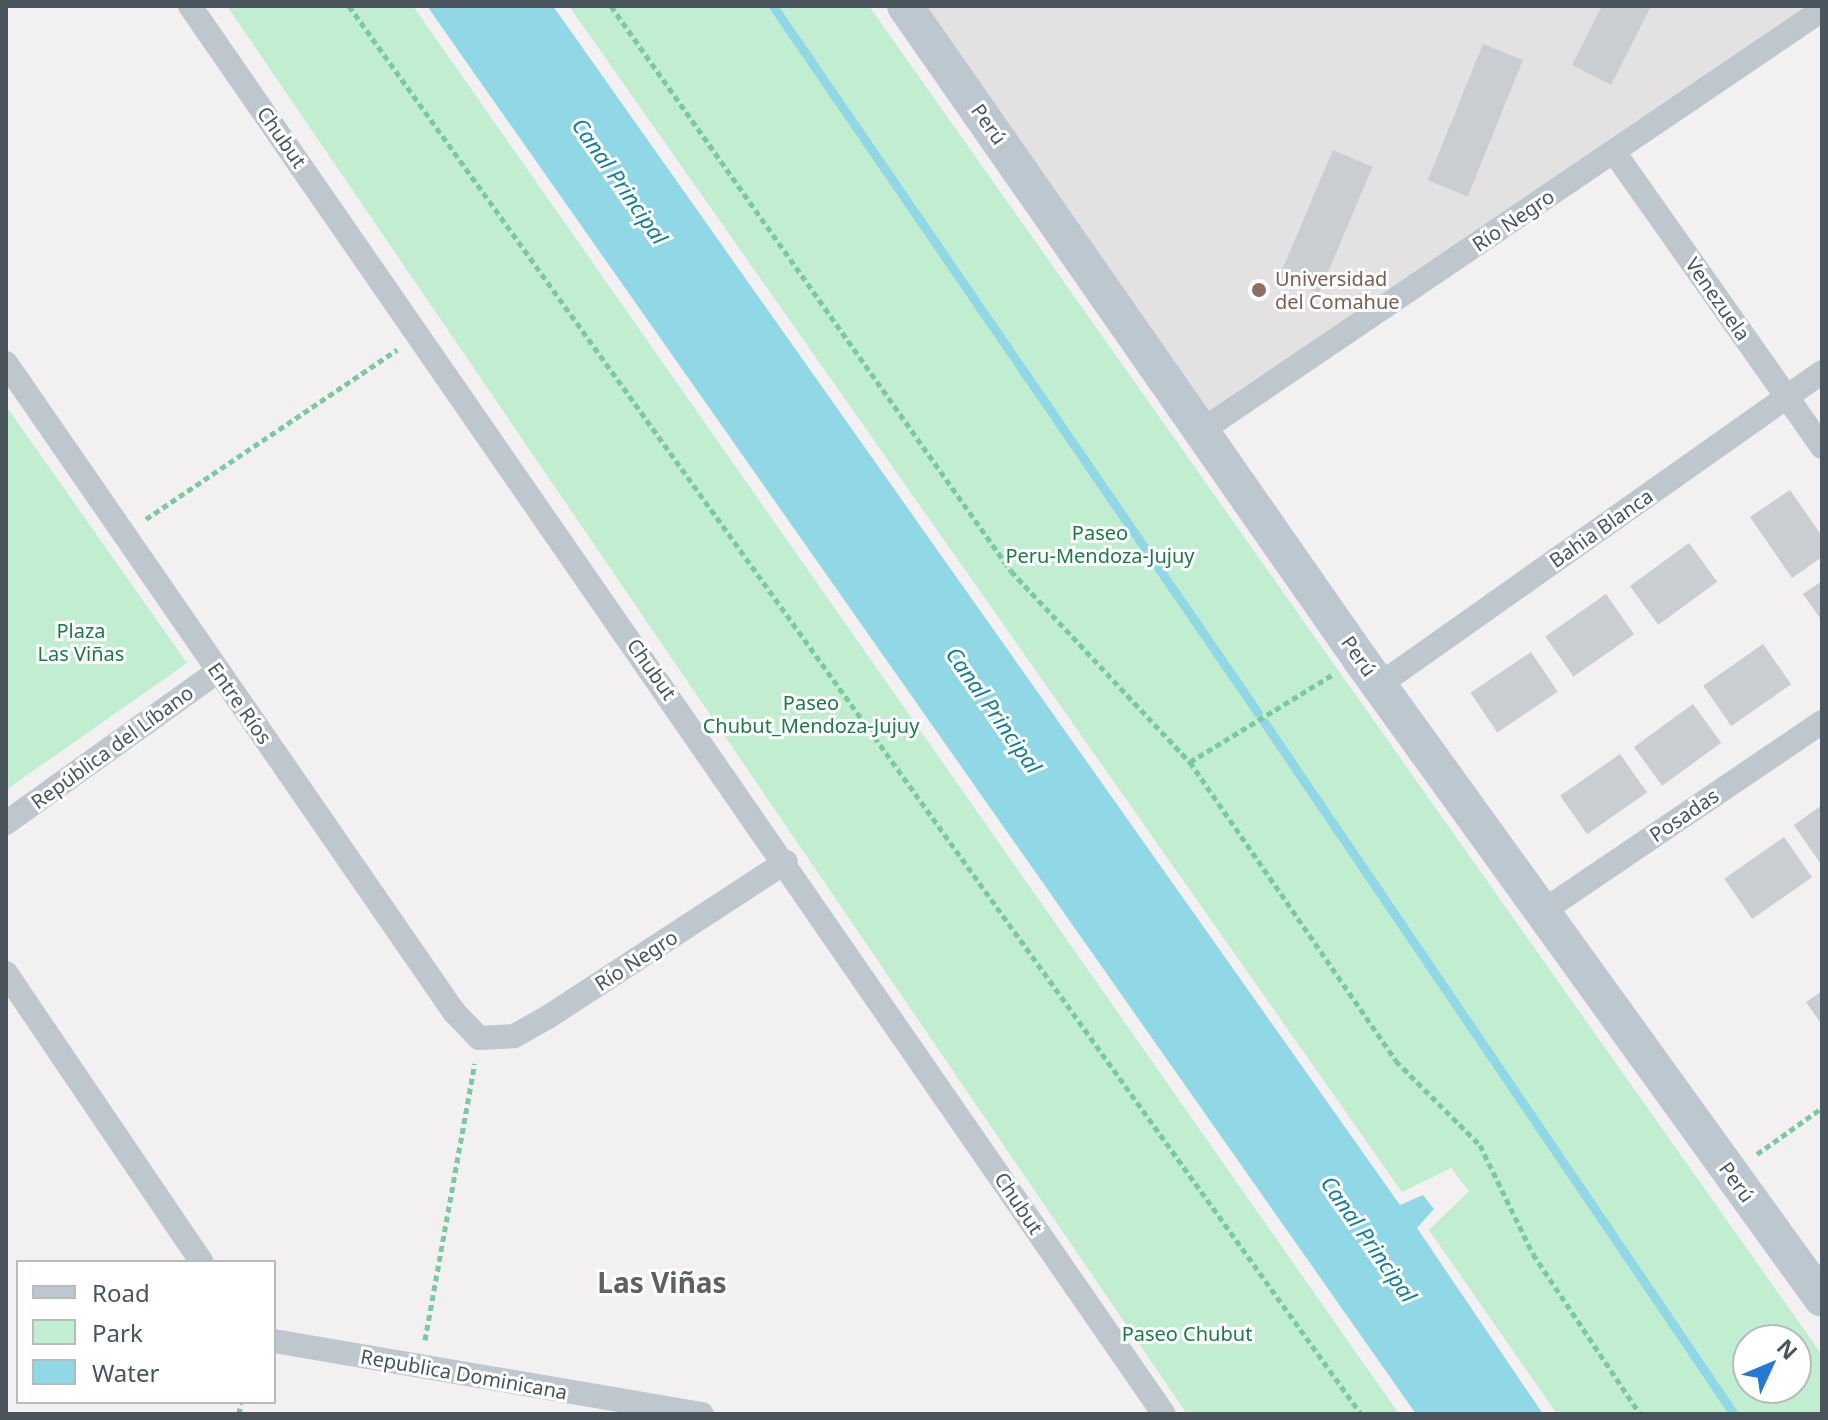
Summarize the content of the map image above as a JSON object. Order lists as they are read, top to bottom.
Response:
{
  "streets": {
    "main road": ["Perú"],
    "street": [
      "Chubut",
      "Río Negro",
      "Venezuela",
      "Bahia Blanca",
      "Entre Ríos",
      "República del Líbano",
      "Posadas",
      "Republica Dominicana"
    ]
  },
  "crossings": [
    ["Perú", "Río Negro"],
    ["Perú", "Bahia Blanca"],
    ["Perú", "Posadas"],
    ["Chubut", "Río Negro"],
    ["Río Negro", "Venezuela"],
    ["Río Negro", "Entre Ríos"],
    ["Venezuela", "Bahia Blanca"],
    ["Entre Ríos", "República del Líbano"]
  ],
  "districts": ["Las Viñas"],
  "water": ["Canal Principal"],
  "parks": [
    "Paseo Peru-Mendoza-Jujuy",
    "Plaza Las Viñas",
    "Paseo Chubut_Mendoza-Jujuy",
    "Paseo Chubut"
  ],
  "places": ["Universidad del Comahue"],
  "legend": ["Road", "Park", "Water"],
  "north": "top right"
}
